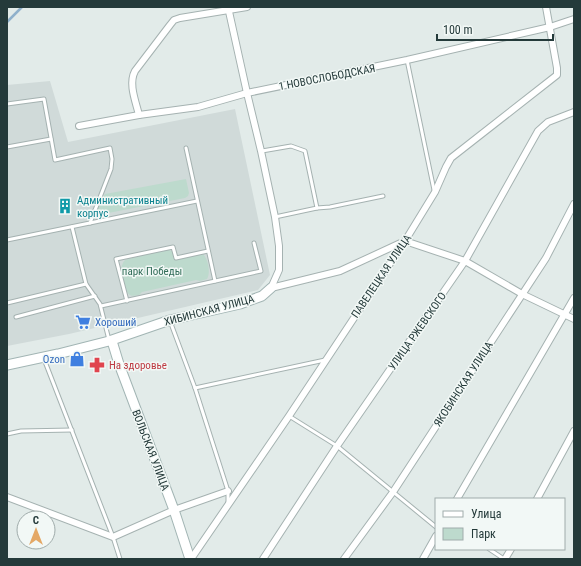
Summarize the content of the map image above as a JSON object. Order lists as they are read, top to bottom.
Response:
{
  "streets": {
    "street": [
      "1 НОВОСЛОБОДСКАЯ",
      "ПАВЕЛЕЦКАЯ УЛИЦА",
      "ХИБИНСКАЯ УЛИЦА",
      "УЛИЦА РЖЕВСКОГО",
      "ЯКОБИНСКАЯ УЛИЦА",
      "ВОЛЬСКАЯ УЛИЦА"
    ]
  },
  "crossings": [
    ["1 НОВОСЛОБОДСКАЯ", "ПАВЕЛЕЦКАЯ УЛИЦА"],
    ["ПАВЕЛЕЦКАЯ УЛИЦА", "ХИБИНСКАЯ УЛИЦА"],
    ["ПАВЕЛЕЦКАЯ УЛИЦА", "ВОЛЬСКАЯ УЛИЦА"],
    ["ХИБИНСКАЯ УЛИЦА", "ВОЛЬСКАЯ УЛИЦА"]
  ],
  "parks": ["парк Победы"],
  "places": {
    "building": ["Административный корпус"],
    "supermarket": ["Хороший"],
    "shop": ["Ozon"],
    "pharmacy": ["На здоровье"]
  },
  "legend": ["Улица", "Парк"],
  "scale_bar": "100 m",
  "north": "top"
}
